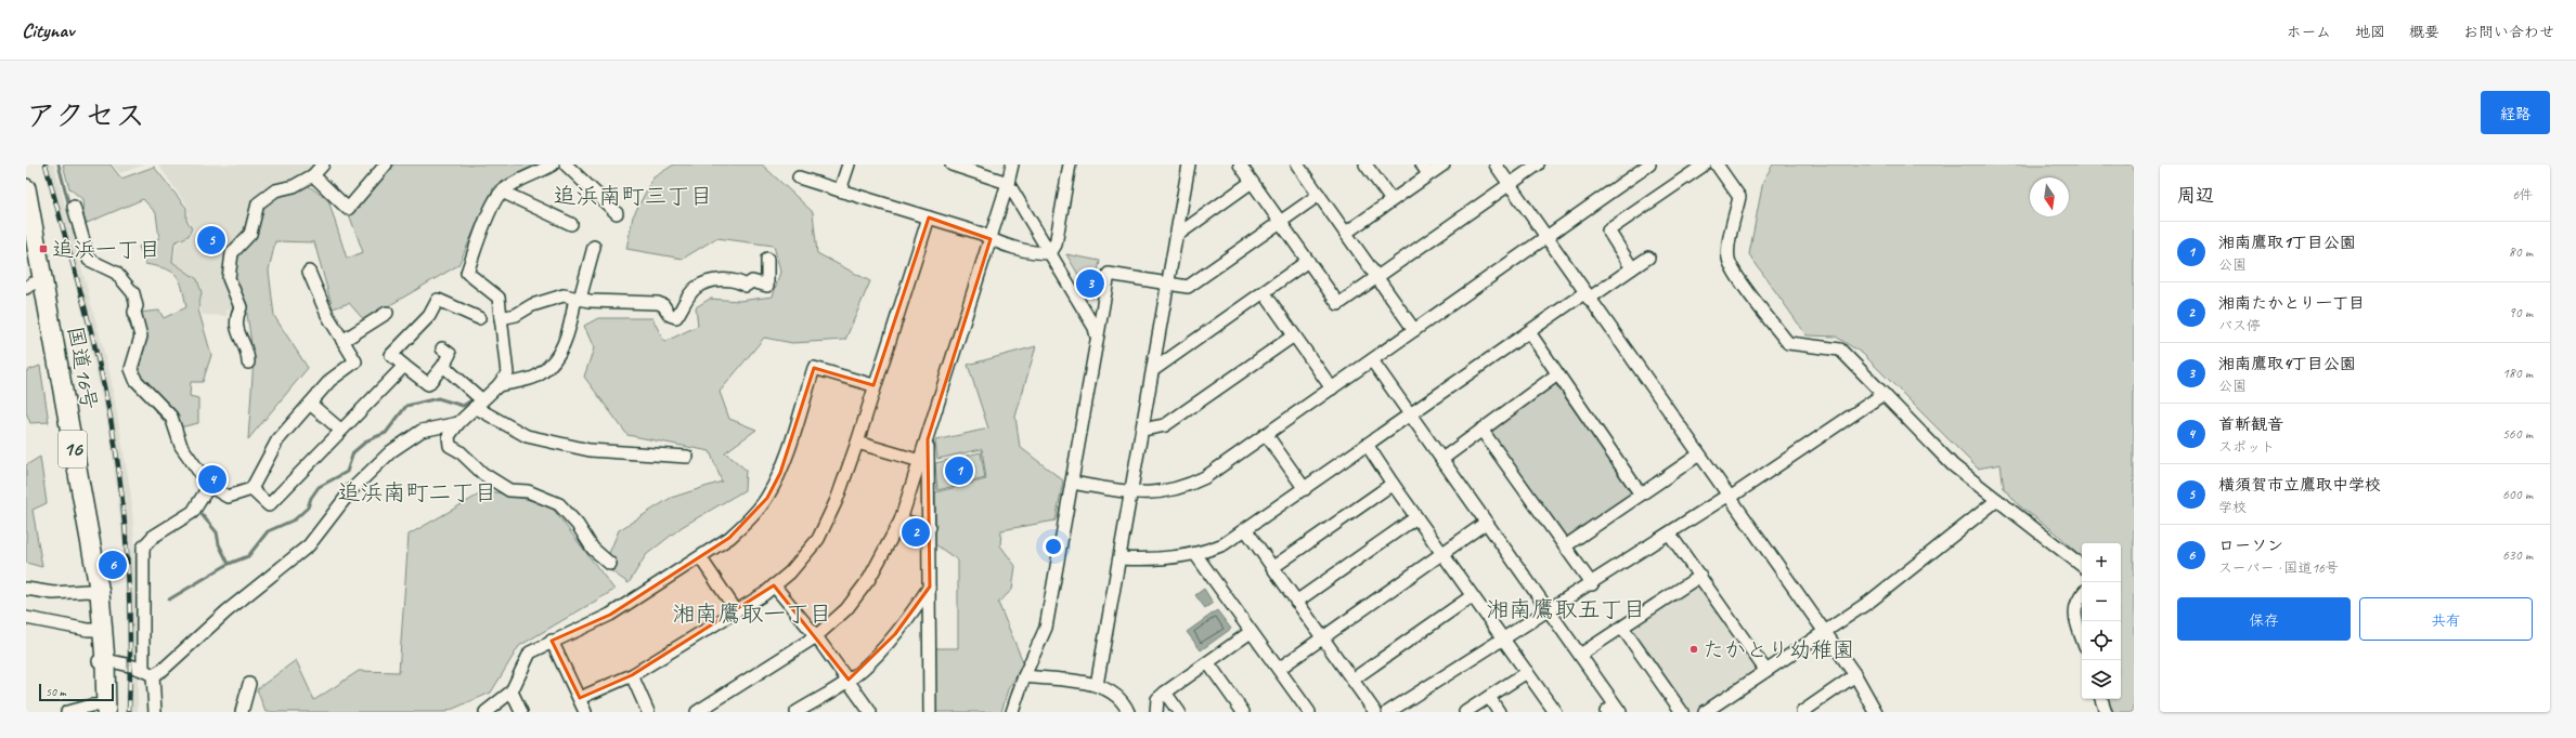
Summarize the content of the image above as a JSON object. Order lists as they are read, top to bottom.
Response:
{
  "streets": {
    "highway": ["国道16号", "16"]
  },
  "districts": [
    "追浜南町三丁目",
    "追浜南町二丁目",
    "湘南鷹取五丁目",
    "湘南鷹取一丁目"
  ],
  "places": {
    "transit": ["追浜一丁目"],
    "other": ["たかとり幼稚園"]
  },
  "scale_bar": "50 m",
  "north": "bottom",
  "page": {
    "header": "Citynav",
    "nav": [
      "ホーム",
      "地図",
      "概要",
      "お問い合わせ"
    ],
    "title": "アクセス",
    "buttons": [
      "経路",
      ["保存", "共有"]
    ],
    "heading": ["周辺", "6件"],
    "list": [
      {
        "mark": "1",
        "name": "湘南鷹取1丁目公園",
        "note": "公園",
        "value": "80 m"
      },
      {
        "mark": "2",
        "name": "湘南たかとり一丁目",
        "note": "バス停",
        "value": "90 m"
      },
      {
        "mark": "3",
        "name": "湘南鷹取4丁目公園",
        "note": "公園",
        "value": "180 m"
      },
      {
        "mark": "4",
        "name": "首斬観音",
        "note": "スポット",
        "value": "560 m"
      },
      {
        "mark": "5",
        "name": "横須賀市立鷹取中学校",
        "note": "学校",
        "value": "600 m"
      },
      {
        "mark": "6",
        "name": "ローソン",
        "note": "スーパー · 国道16号",
        "value": "630 m"
      }
    ],
    "pins": [
      "5",
      "3",
      "1",
      "4",
      "2",
      "6"
    ],
    "map_buttons": ["+", "−"],
    "scale": "50 m"
  }
}
